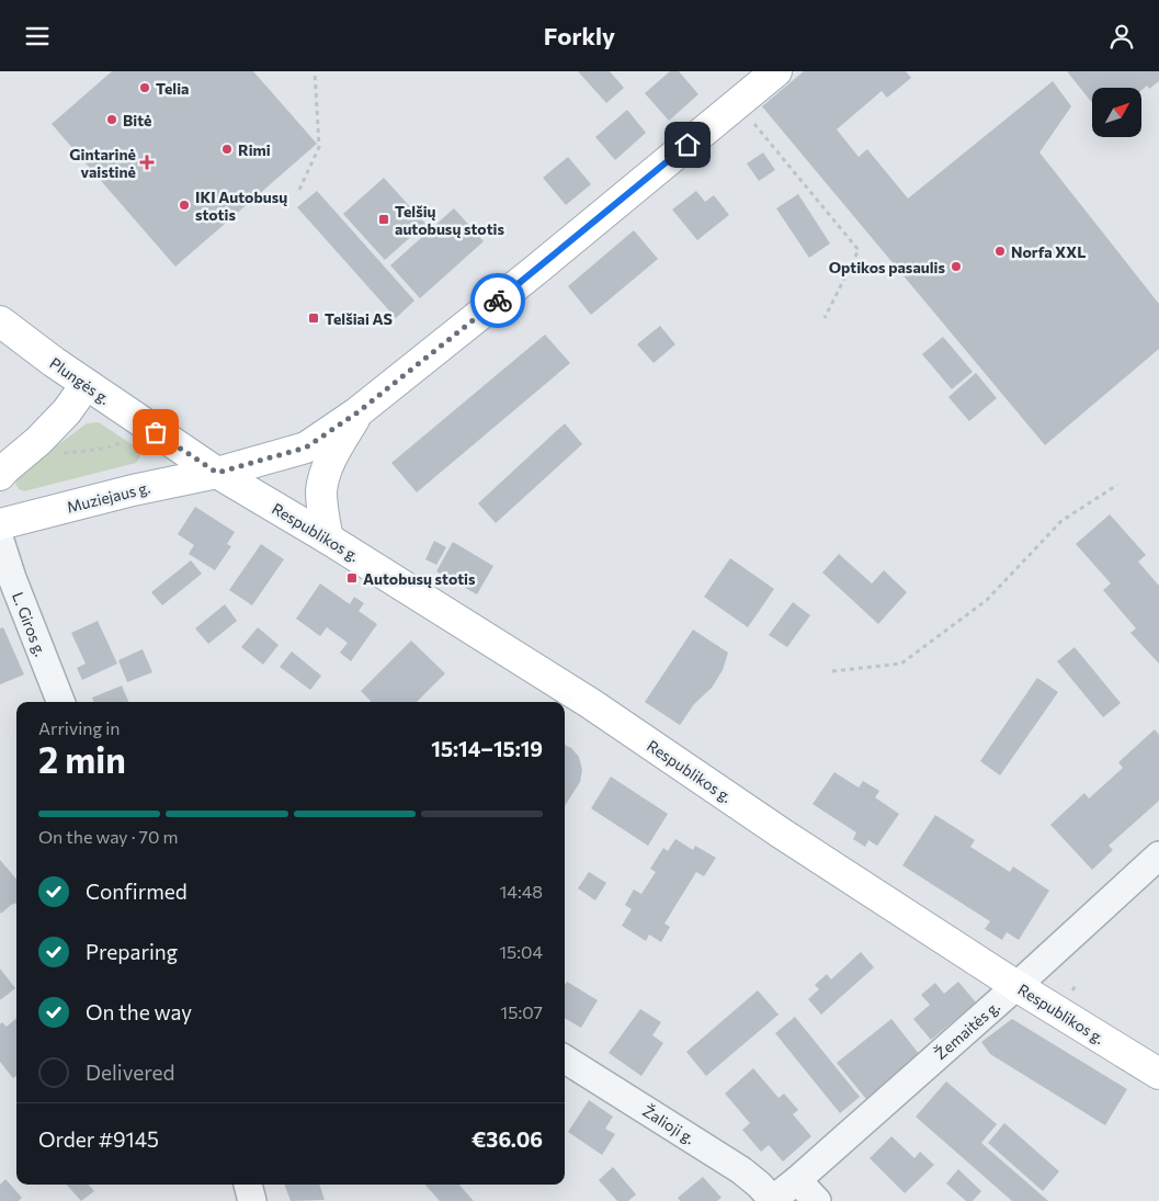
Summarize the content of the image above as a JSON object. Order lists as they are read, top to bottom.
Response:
{
  "streets": {
    "main road": ["Plungės g.", "Muziejaus g.", "Respublikos g."],
    "street": ["L. Giros g.", "Žemaitės g.", "Žalioji g."]
  },
  "crossings": [
    ["Plungės g.", "Muziejaus g."],
    ["Plungės g.", "Respublikos g."],
    ["Muziejaus g.", "Respublikos g."],
    ["Respublikos g.", "Žemaitės g."],
    ["Žemaitės g.", "Žalioji g."]
  ],
  "places": {
    "other": [
      "Telia",
      "Bitė",
      "Rimi",
      "IKI Autobusų stotis",
      "Norfa XXL",
      "Optikos pasaulis"
    ],
    "health": ["Gintarinė vaistinė"],
    "transit": ["Telšių autobusų stotis", "Telšiai AS", "Autobusų stotis"]
  },
  "north": "top right",
  "page": {
    "header": "Forkly",
    "heading": ["2 min", "Arriving in", "15:14–15:19"],
    "panel": ["Order #9145", "€36.06"],
    "bar": "On the way · 70 m",
    "list": [
      ["Confirmed", "14:48"],
      ["Preparing", "15:04"],
      ["On the way", "15:07"],
      "Delivered"
    ]
  }
}
